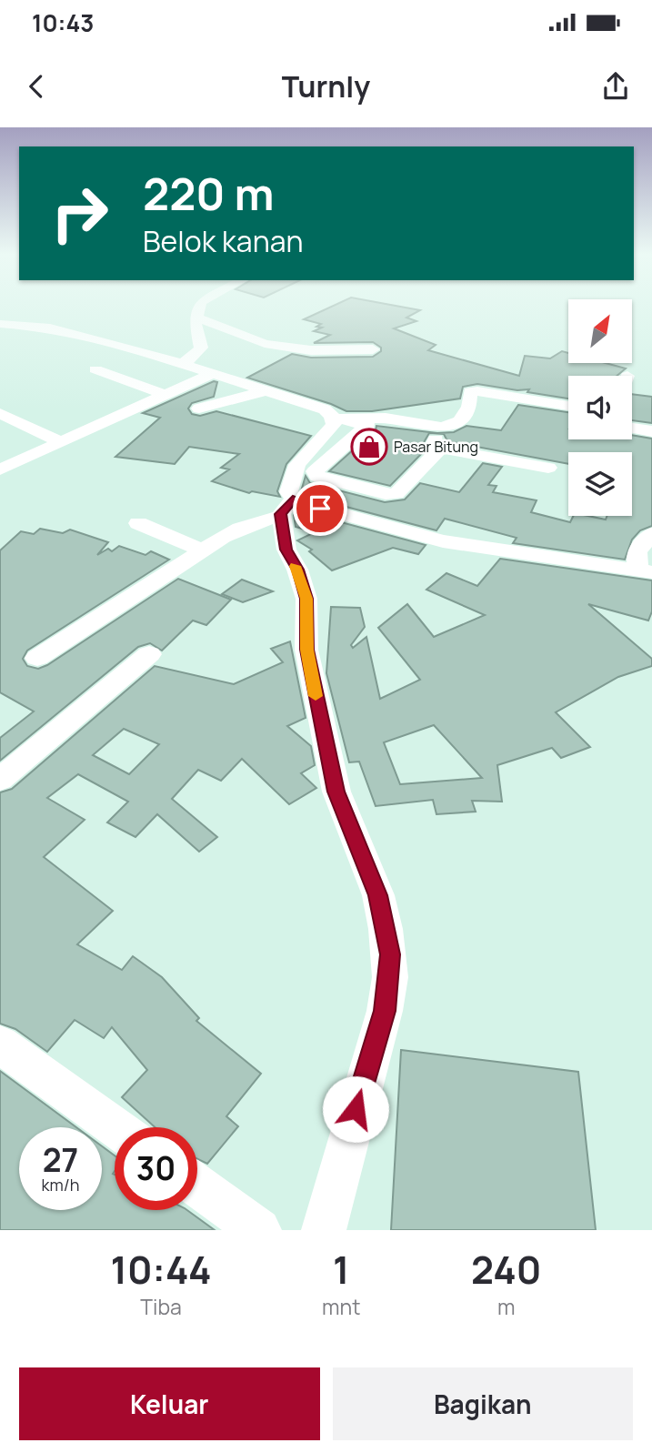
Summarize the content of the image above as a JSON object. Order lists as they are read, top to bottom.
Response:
{
  "places": {
    "shop": ["Pasar Bitung"]
  },
  "north": "top right",
  "page": {
    "status": "10:43",
    "header": "Turnly",
    "turn": ["220 m", "Belok kanan"],
    "speed": "27 km/h",
    "limit": "30",
    "eta": [
      "10:44",
      "Tiba",
      "1",
      "mnt",
      "240",
      "m"
    ],
    "buttons": ["Keluar", "Bagikan"]
  }
}
